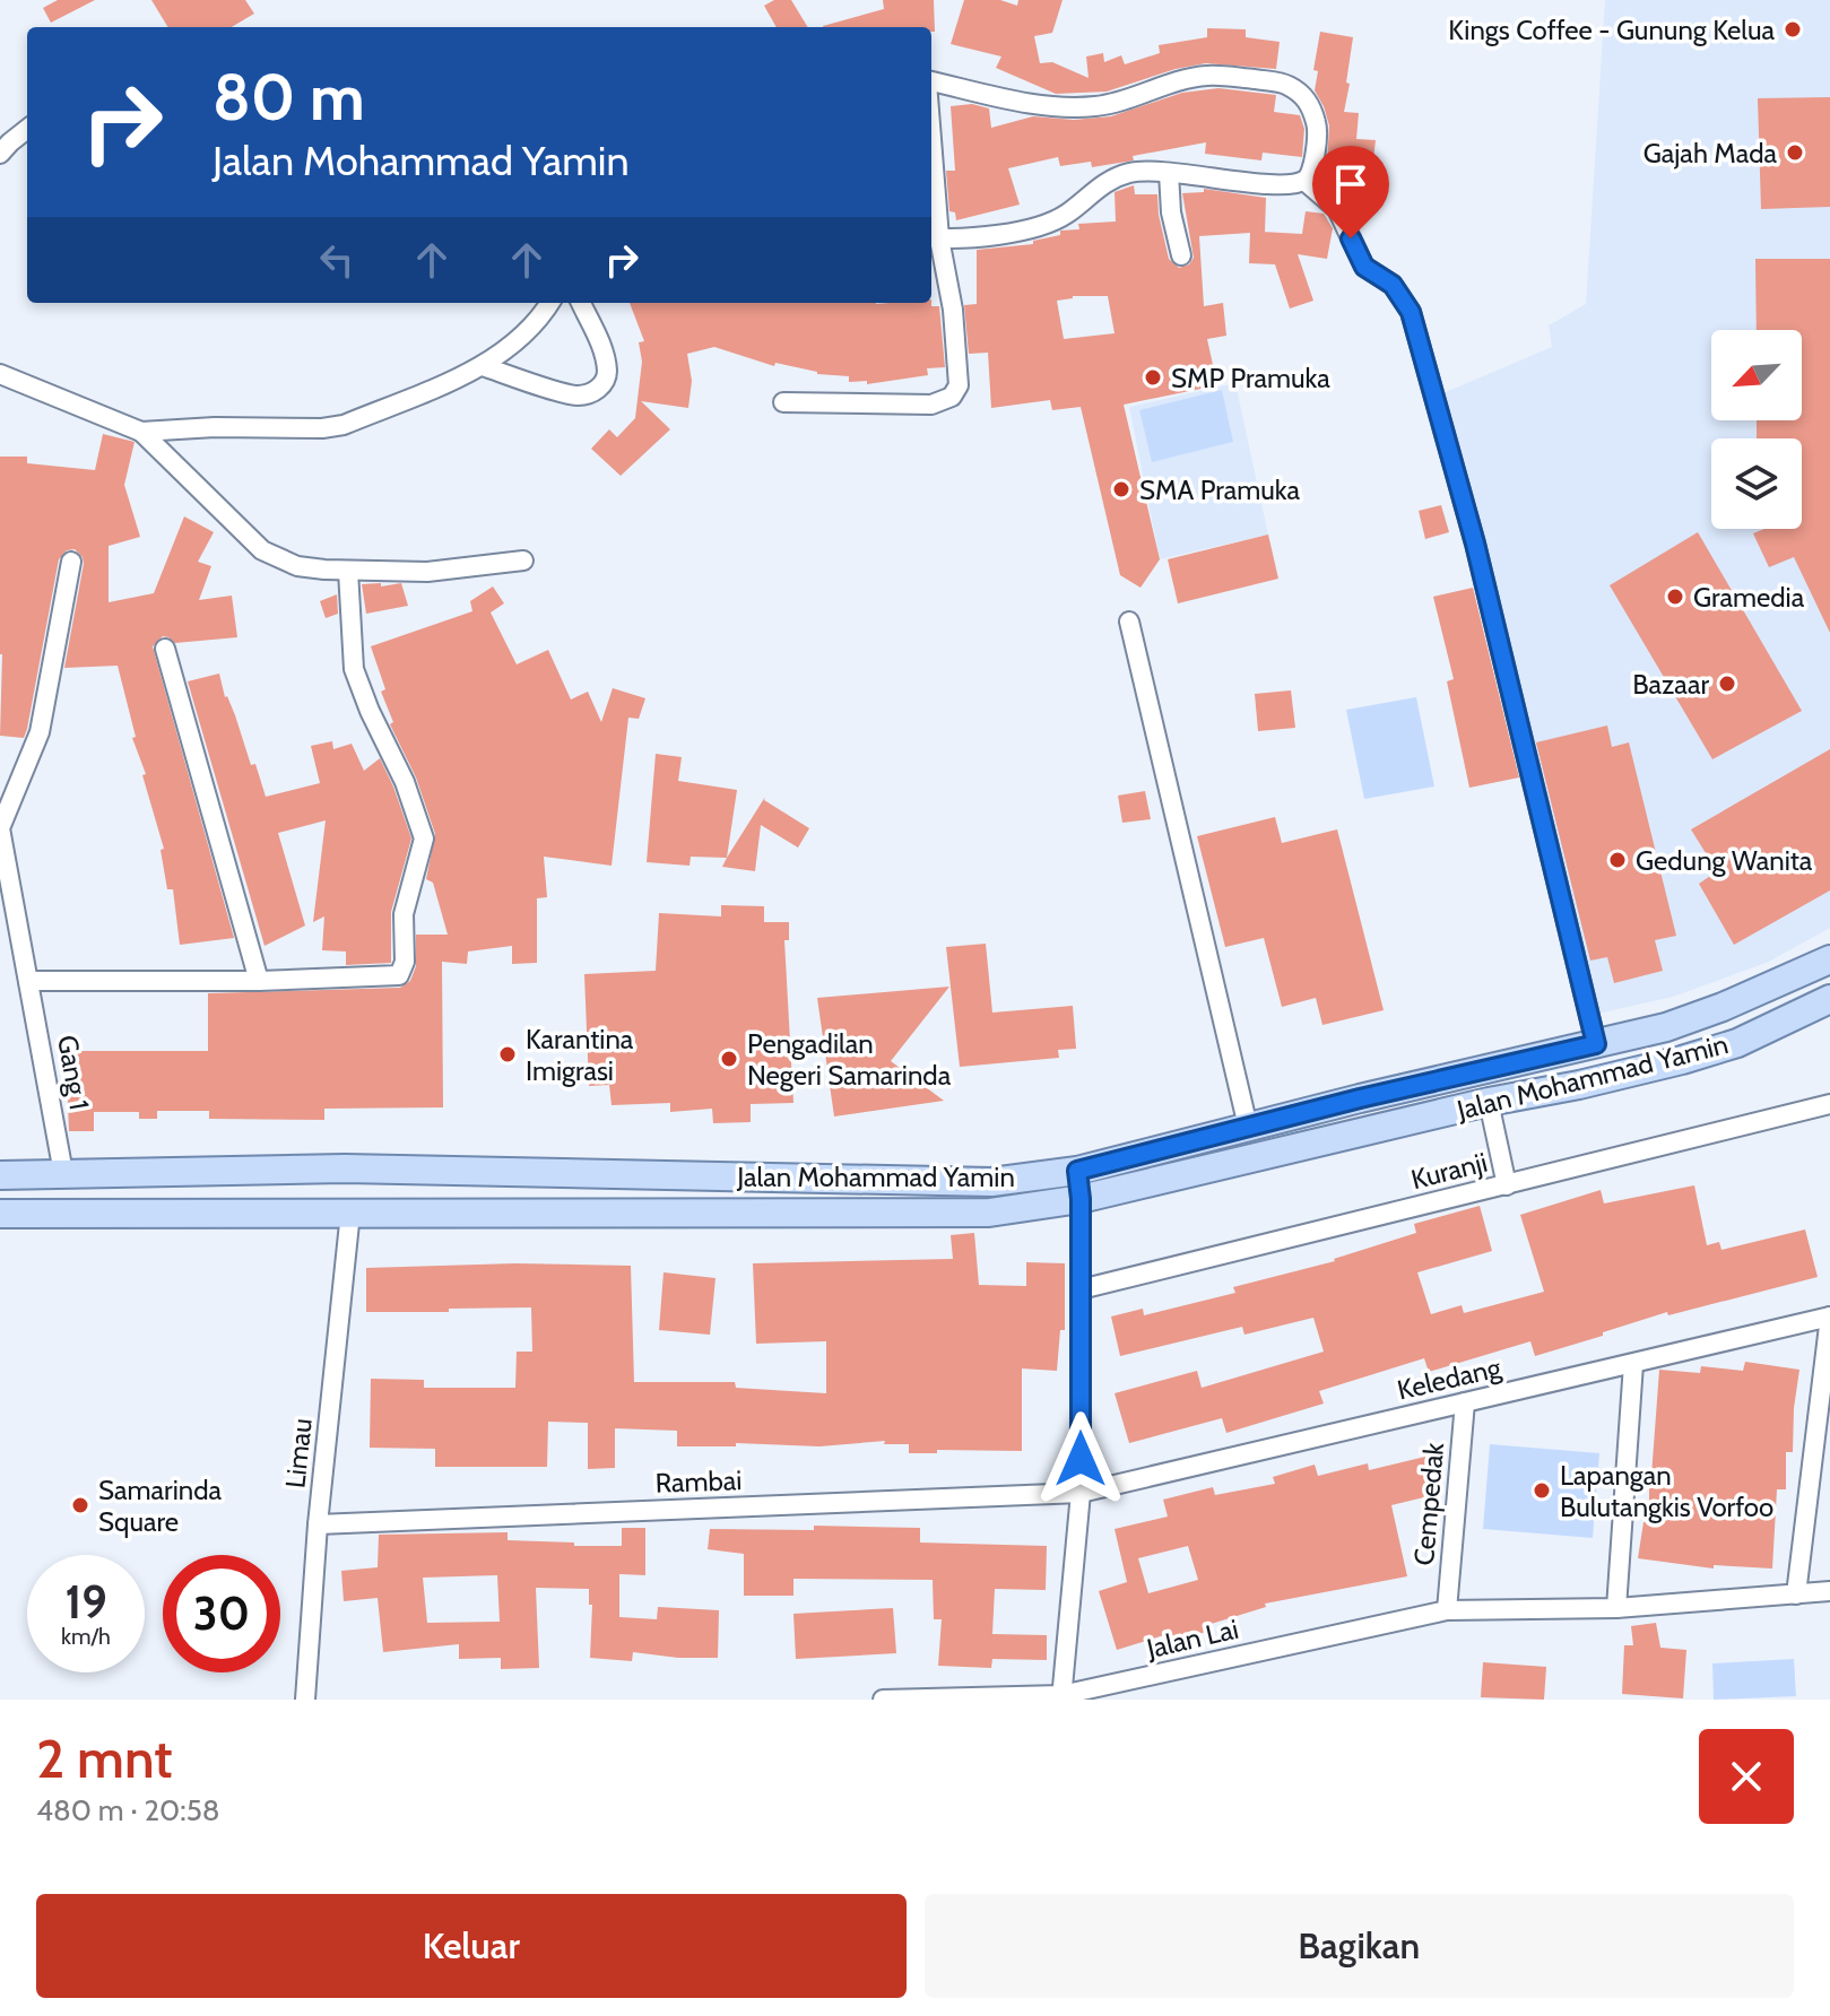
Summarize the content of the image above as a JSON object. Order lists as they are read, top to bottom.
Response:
{
  "streets": {
    "main road": ["Jalan Mohammad Yamin"],
    "street": [
      "Gang 1",
      "Kuranji",
      "Keledang",
      "Limau",
      "Rambai",
      "Cempedak",
      "Jalan Lai"
    ]
  },
  "crossings": [
    ["Gang 1", "Jalan Mohammad Yamin"],
    ["Jalan Mohammad Yamin", "Limau"],
    ["Keledang", "Rambai"],
    ["Keledang", "Cempedak"],
    ["Limau", "Rambai"],
    ["Cempedak", "Jalan Lai"]
  ],
  "places": [
    "Kings Coffee - Gunung Kelua",
    "Gajah Mada",
    "SMP Pramuka",
    "SMA Pramuka",
    "Gramedia",
    "Bazaar",
    "Gedung Wanita",
    "Karantina Imigrasi",
    "Pengadilan Negeri Samarinda",
    "Lapangan Bulutangkis Vorfoo",
    "Samarinda Square"
  ],
  "north": "bottom left",
  "page": {
    "turn": ["80 m", "Jalan Mohammad Yamin"],
    "speed": "19 km/h",
    "limit": "30",
    "heading": ["2 mnt", "480 m · 20:58"],
    "buttons": ["Keluar", "Bagikan"]
  }
}
